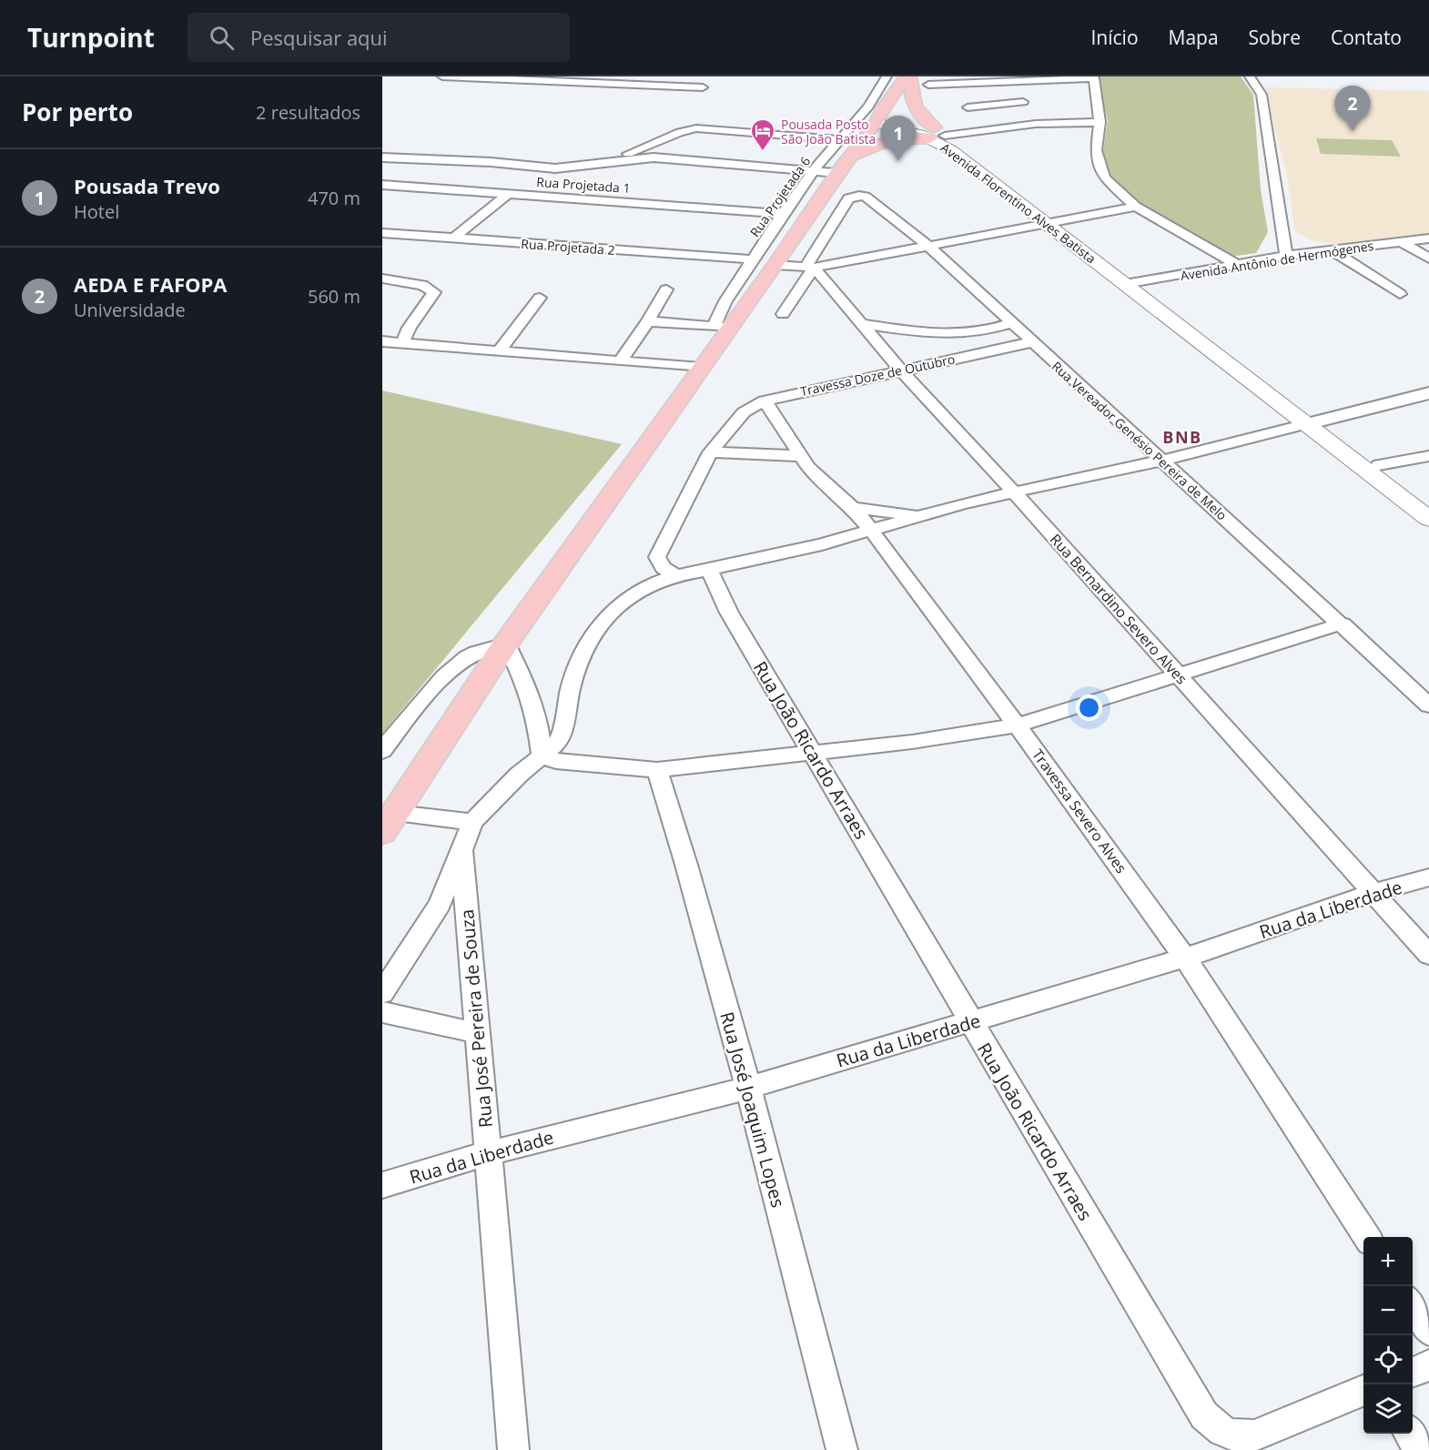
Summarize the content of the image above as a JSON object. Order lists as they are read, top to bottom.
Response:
{
  "streets": {
    "main road": ["Avenida Florentino Alves Batista"],
    "street": [
      "Rua Projetada 1",
      "Rua Projetada 6",
      "Rua Projetada 2",
      "Avenida Antônio de Hermógenes",
      "Travessa Doze de Outubro",
      "Rua Vereador Genésio Pereira de Melo",
      "Rua Bernardino Severo Alves",
      "Rua João Ricardo Arraes",
      "Travessa Severo Alves",
      "Rua da Liberdade",
      "Rua José Pereira de Souza",
      "Rua José Joaquim Lopes"
    ]
  },
  "crossings": [
    ["Rua Projetada 1", "Rua Projetada 6"],
    ["Rua Projetada 6", "Rua Projetada 2"],
    ["Avenida Florentino Alves Batista", "Rua Projetada 2"],
    ["Avenida Florentino Alves Batista", "Avenida Antônio de Hermógenes"],
    ["Rua Projetada 2", "Rua Vereador Genésio Pereira de Melo"],
    ["Rua Projetada 2", "Rua Bernardino Severo Alves"],
    ["Travessa Doze de Outubro", "Rua Vereador Genésio Pereira de Melo"],
    ["Travessa Doze de Outubro", "Rua Bernardino Severo Alves"],
    ["Travessa Doze de Outubro", "Travessa Severo Alves"],
    ["Rua Vereador Genésio Pereira de Melo", "Rua Bernardino Severo Alves"],
    ["Rua Bernardino Severo Alves", "Rua da Liberdade"],
    ["Rua João Ricardo Arraes", "Rua da Liberdade"],
    ["Travessa Severo Alves", "Rua da Liberdade"],
    ["Rua da Liberdade", "Rua José Pereira de Souza"],
    ["Rua da Liberdade", "Rua José Joaquim Lopes"]
  ],
  "districts": ["BNB"],
  "places": {
    "hotel": ["Pousada Posto São João Batista"]
  },
  "page": {
    "header": "Turnpoint",
    "search": "Pesquisar aqui",
    "nav": [
      "Início",
      "Mapa",
      "Sobre",
      "Contato"
    ],
    "heading": ["Por perto", "2 resultados"],
    "pins": ["2", "1"],
    "list": [
      {
        "mark": "1",
        "name": "Pousada Trevo",
        "note": "Hotel",
        "value": "470 m"
      },
      {
        "mark": "2",
        "name": "AEDA E FAFOPA",
        "note": "Universidade",
        "value": "560 m"
      }
    ],
    "map_buttons": ["+", "−"]
  }
}
